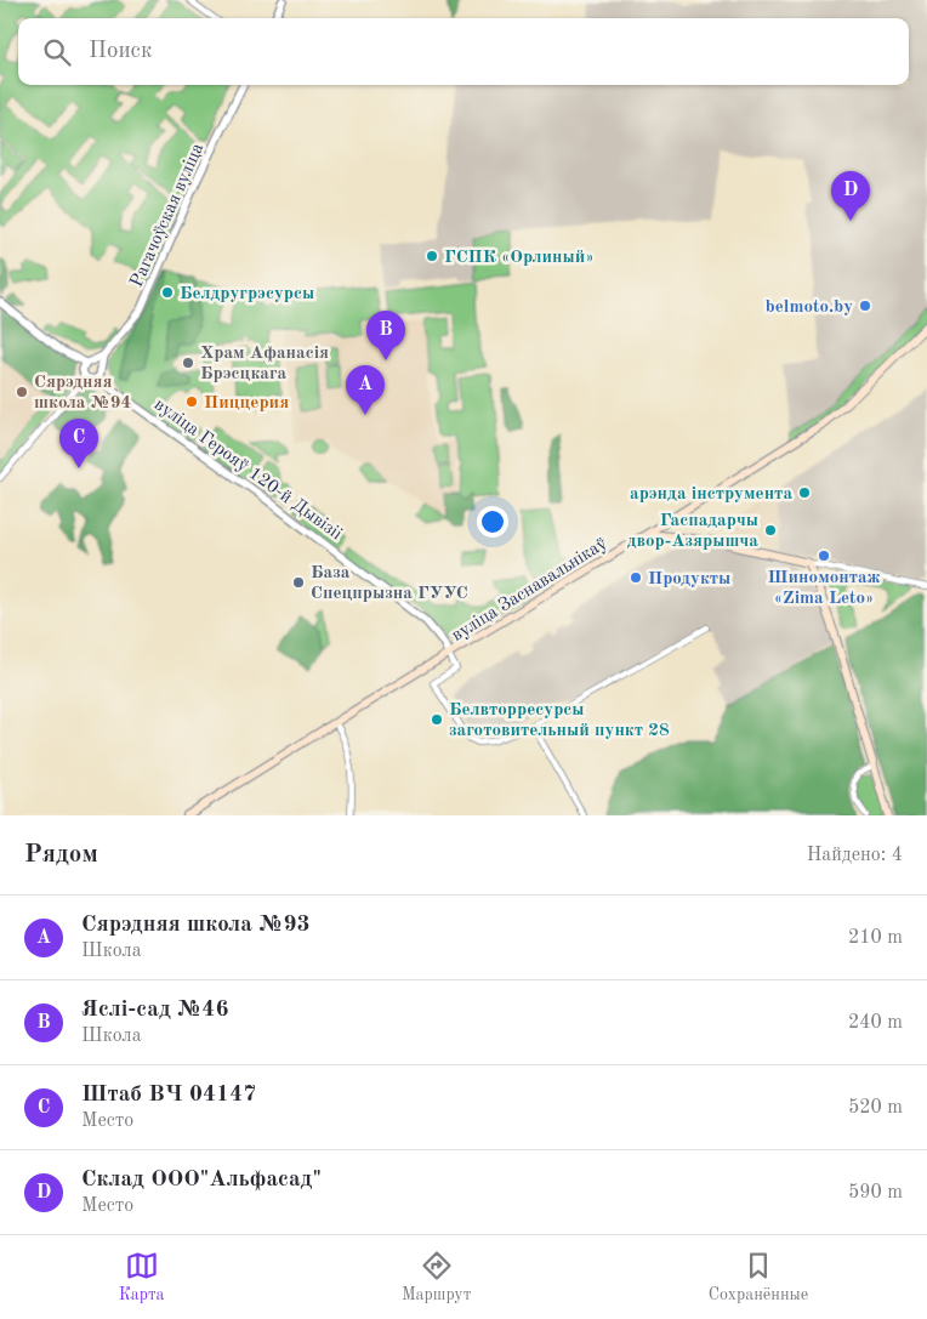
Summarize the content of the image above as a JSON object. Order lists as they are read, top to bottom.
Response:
{
  "streets": {
    "main road": ["вуліца Заснавальнікаў"],
    "street": ["Рагачоўская вуліца", "вуліца Герояў 120-й Дывізіі"]
  },
  "crossings": [
    ["Рагачоўская вуліца", "вуліца Герояў 120-й Дывізіі"],
    ["вуліца Герояў 120-й Дывізіі", "вуліца Заснавальнікаў"]
  ],
  "places": [
    "ГСПК «Орлиный»",
    "Белдругрэсурсы",
    "belmoto.by",
    "Храм Афанасія Брэсцкага",
    "Сярэдняя школа №94",
    "Пиццерия",
    "арэнда інструмента",
    "Гаспадарчы двор-Азярышча",
    "Шиномонтаж «Zima Leto»",
    "Продукты",
    "База Спецпрызна ГУУС",
    "Белвторресурсы заготовительный пункт 28"
  ],
  "page": {
    "search": "Поиск",
    "pins": [
      "D",
      "B",
      "A",
      "C"
    ],
    "heading": ["Рядом", "Найдено: 4"],
    "list": [
      {
        "mark": "A",
        "name": "Сярэдняя школа №93",
        "note": "Школа",
        "value": "210 m"
      },
      {
        "mark": "B",
        "name": "Яслі-сад №46",
        "note": "Школа",
        "value": "240 m"
      },
      {
        "mark": "C",
        "name": "Штаб ВЧ 04147",
        "note": "Место",
        "value": "520 m"
      },
      {
        "mark": "D",
        "name": "Склад ООО\"Альфасад\"",
        "note": "Место",
        "value": "590 m"
      }
    ],
    "nav": ["Карта", "Маршрут", "Сохранённые"]
  }
}
